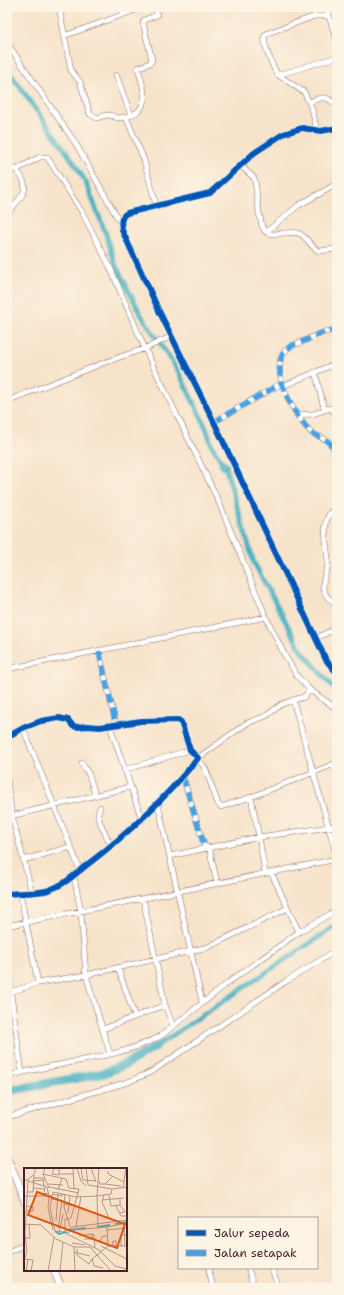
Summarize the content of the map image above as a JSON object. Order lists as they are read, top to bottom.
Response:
{
  "legend": ["Jalur sepeda", "Jalan setapak"]
}
